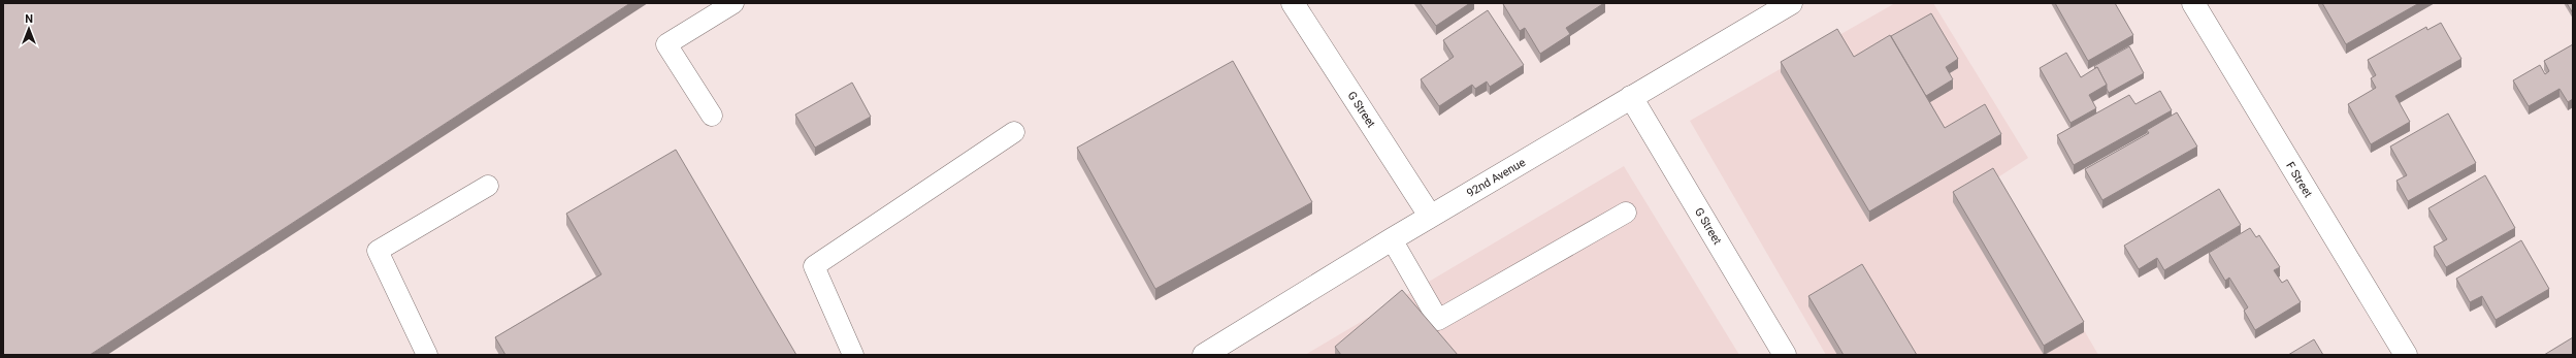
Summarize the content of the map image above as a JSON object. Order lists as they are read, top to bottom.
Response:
{
  "streets": {
    "street": ["G Street", "92nd Avenue", "F Street"]
  },
  "crossings": [
    ["G Street", "92nd Avenue"]
  ],
  "north": "top"
}
